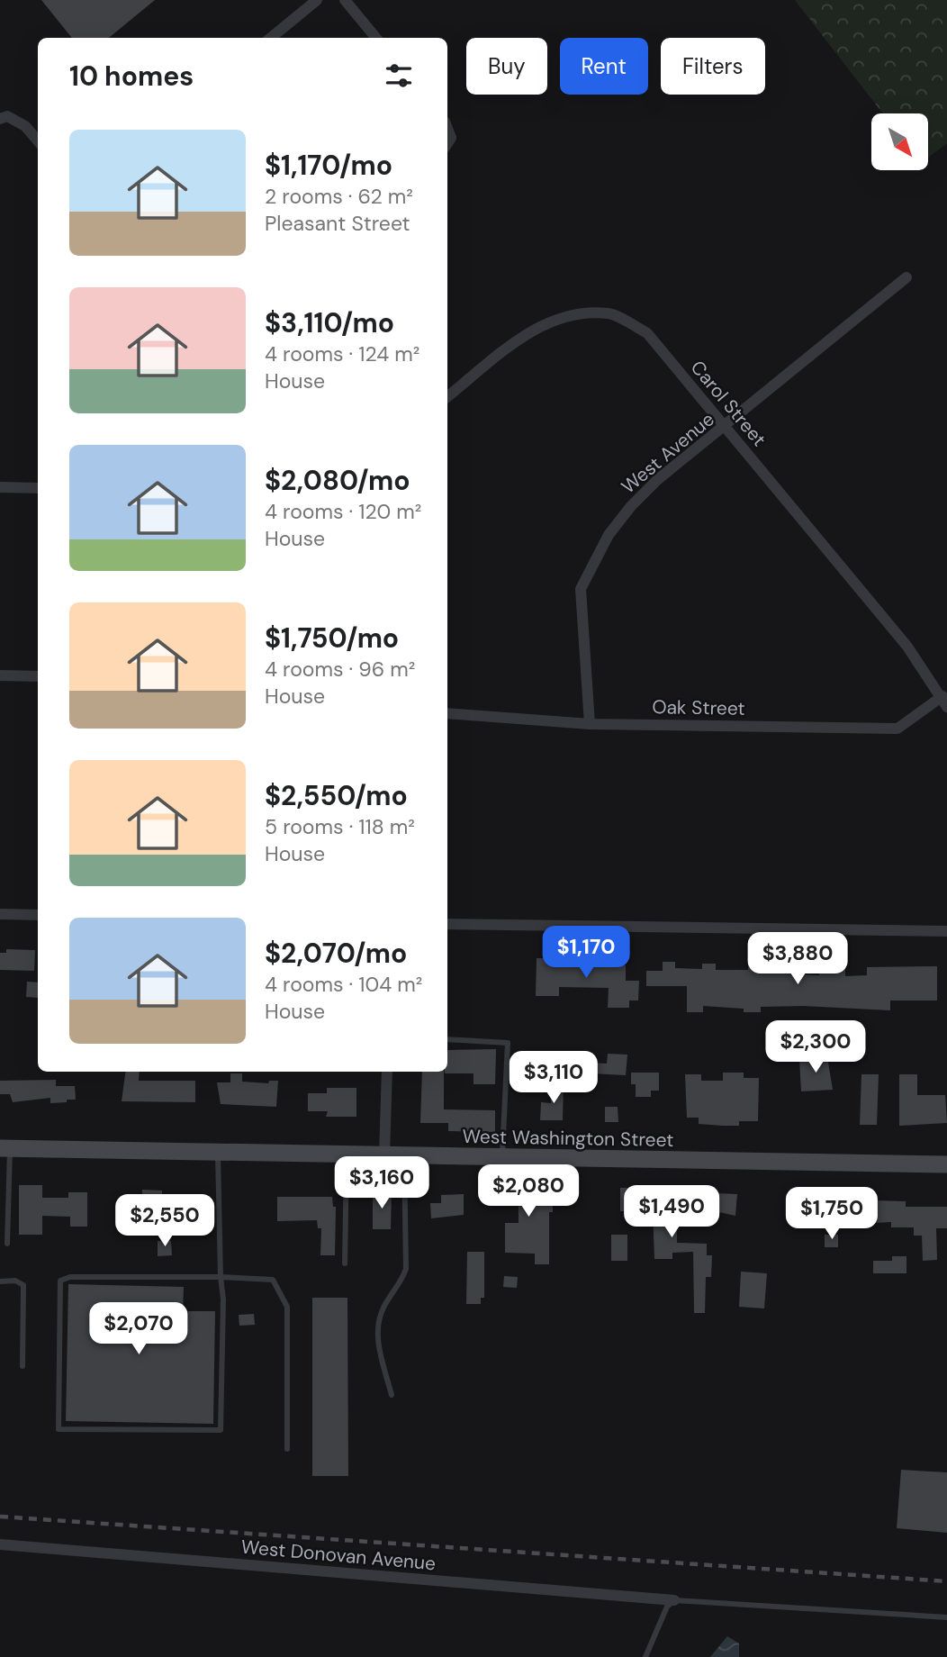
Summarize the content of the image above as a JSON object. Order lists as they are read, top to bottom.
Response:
{
  "streets": {
    "main road": ["West Washington Street"],
    "street": [
      "Carol Street",
      "West Avenue",
      "Oak Street",
      "West Donovan Avenue"
    ]
  },
  "crossings": [
    ["Carol Street", "West Avenue"],
    ["Carol Street", "Oak Street"],
    ["West Avenue", "Oak Street"]
  ],
  "north": "bottom right",
  "page": {
    "chip": ["Buy", "Rent", "Filters"],
    "heading": "10 homes",
    "list": [
      {
        "name": "$1,170/mo",
        "note": "2 rooms · 62 m² · Pleasant Street"
      },
      {
        "name": "$3,110/mo",
        "note": "4 rooms · 124 m² · House"
      },
      {
        "name": "$2,080/mo",
        "note": "4 rooms · 120 m² · House"
      },
      {
        "name": "$1,750/mo",
        "note": "4 rooms · 96 m² · House"
      },
      {
        "name": "$2,550/mo",
        "note": "5 rooms · 118 m² · House"
      },
      {
        "name": "$2,070/mo",
        "note": "4 rooms · 104 m² · House"
      }
    ],
    "price": [
      "$1,170",
      "$3,880",
      "$2,300",
      "$3,110",
      "$3,160",
      "$2,080",
      "$1,490",
      "$1,750",
      "$2,550",
      "$2,070"
    ]
  }
}
